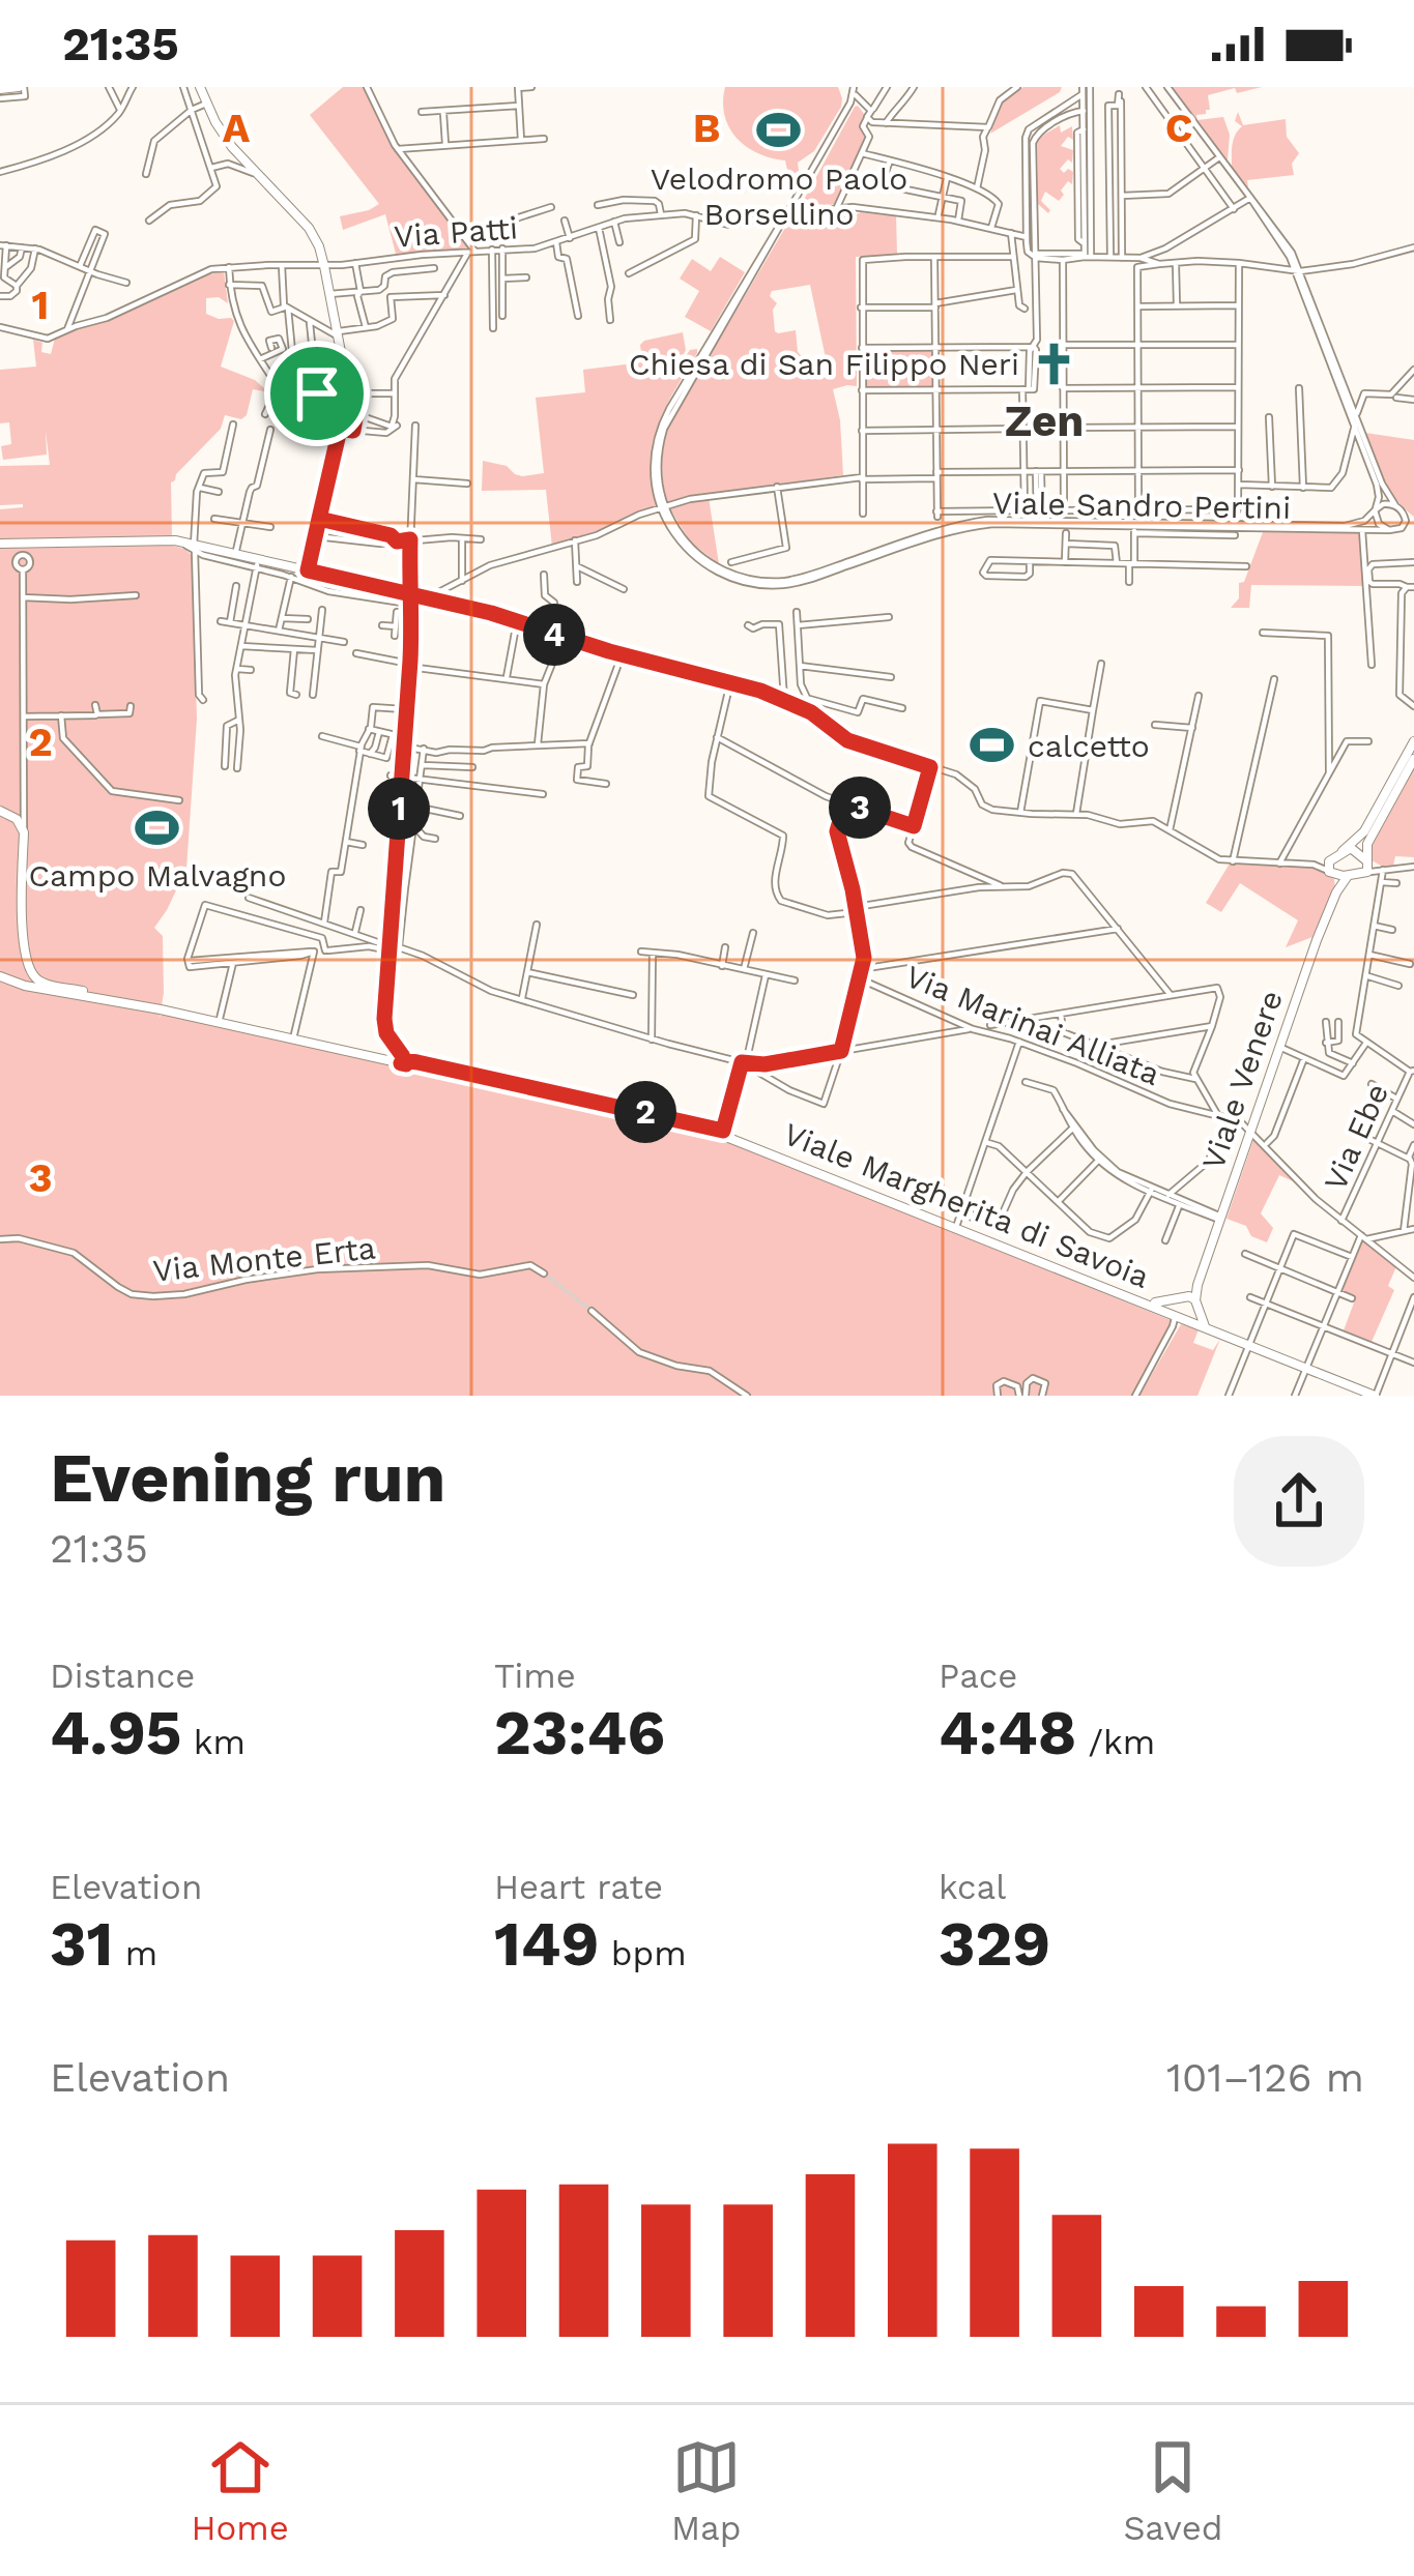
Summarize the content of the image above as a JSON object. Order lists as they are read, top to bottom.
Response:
{
  "streets": {
    "street": [
      "Via Patti",
      "Viale Sandro Pertini",
      "Via Marinai Alliata",
      "Viale Venere",
      "Via Ebe",
      "Viale Margherita di Savoia",
      "Via Monte Erta"
    ]
  },
  "crossings": [
    ["Via Marinai Alliata", "Viale Venere"],
    ["Via Marinai Alliata", "Via Ebe"]
  ],
  "districts": ["Zen"],
  "places": {
    "sports": ["Velodromo Paolo Borsellino", "calcetto", "Campo Malvagno"],
    "church": ["Chiesa di San Filippo Neri"]
  },
  "page": {
    "status": "21:35",
    "pins": [
      "4",
      "3",
      "1",
      "2"
    ],
    "heading": ["Evening run", "21:35"],
    "stats": [
      ["Distance", "4.95 km"],
      ["Time", "23:46"],
      ["Pace", "4:48 /km"],
      ["Elevation", "31 m"],
      ["Heart rate", "149 bpm"],
      ["kcal", "329"]
    ],
    "chart": ["Elevation", "101–126 m"],
    "tabs": ["Home", "Map", "Saved"]
  },
  "grid": {
    "columns": ["A", "B", "C"],
    "rows": ["1", "2", "3"]
  }
}
